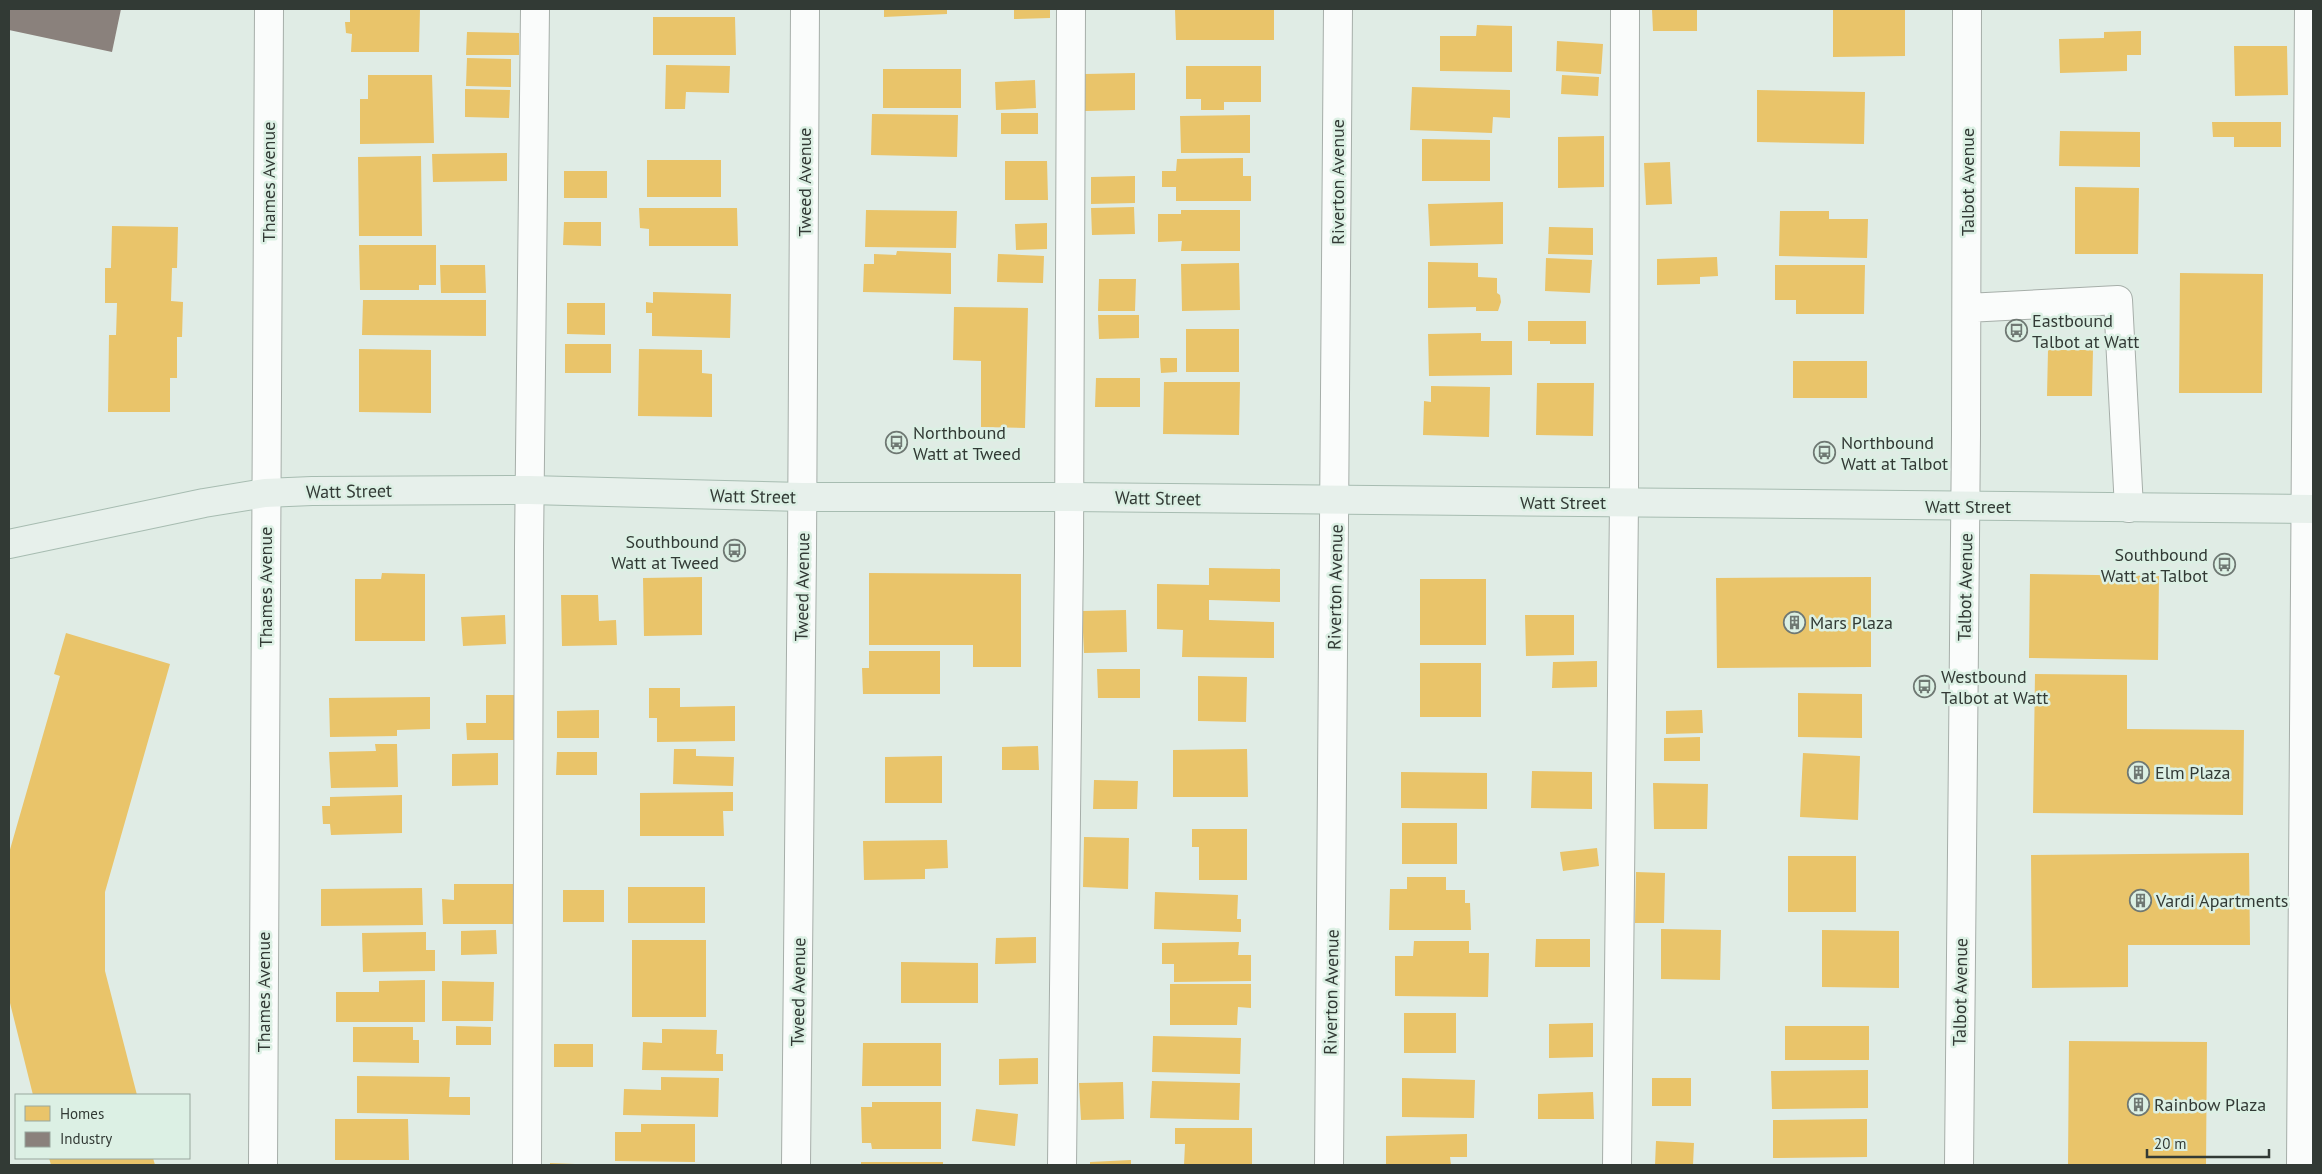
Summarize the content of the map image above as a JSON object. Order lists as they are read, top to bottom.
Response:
{
  "streets": {
    "main road": ["Watt Street"],
    "street": [
      "Thames Avenue",
      "Tweed Avenue",
      "Riverton Avenue",
      "Talbot Avenue"
    ]
  },
  "crossings": [
    ["Thames Avenue", "Watt Street"],
    ["Tweed Avenue", "Watt Street"],
    ["Riverton Avenue", "Watt Street"],
    ["Talbot Avenue", "Watt Street"]
  ],
  "places": {
    "bus stop": [
      "Eastbound Talbot at Watt",
      "Northbound Watt at Tweed",
      "Northbound Watt at Talbot",
      "Southbound Watt at Tweed",
      "Southbound Watt at Talbot",
      "Westbound Talbot at Watt"
    ],
    "building": [
      "Mars Plaza",
      "Elm Plaza",
      "Vardi Apartments",
      "Rainbow Plaza"
    ]
  },
  "legend": ["Homes", "Industry"],
  "scale_bar": "20 m"
}
